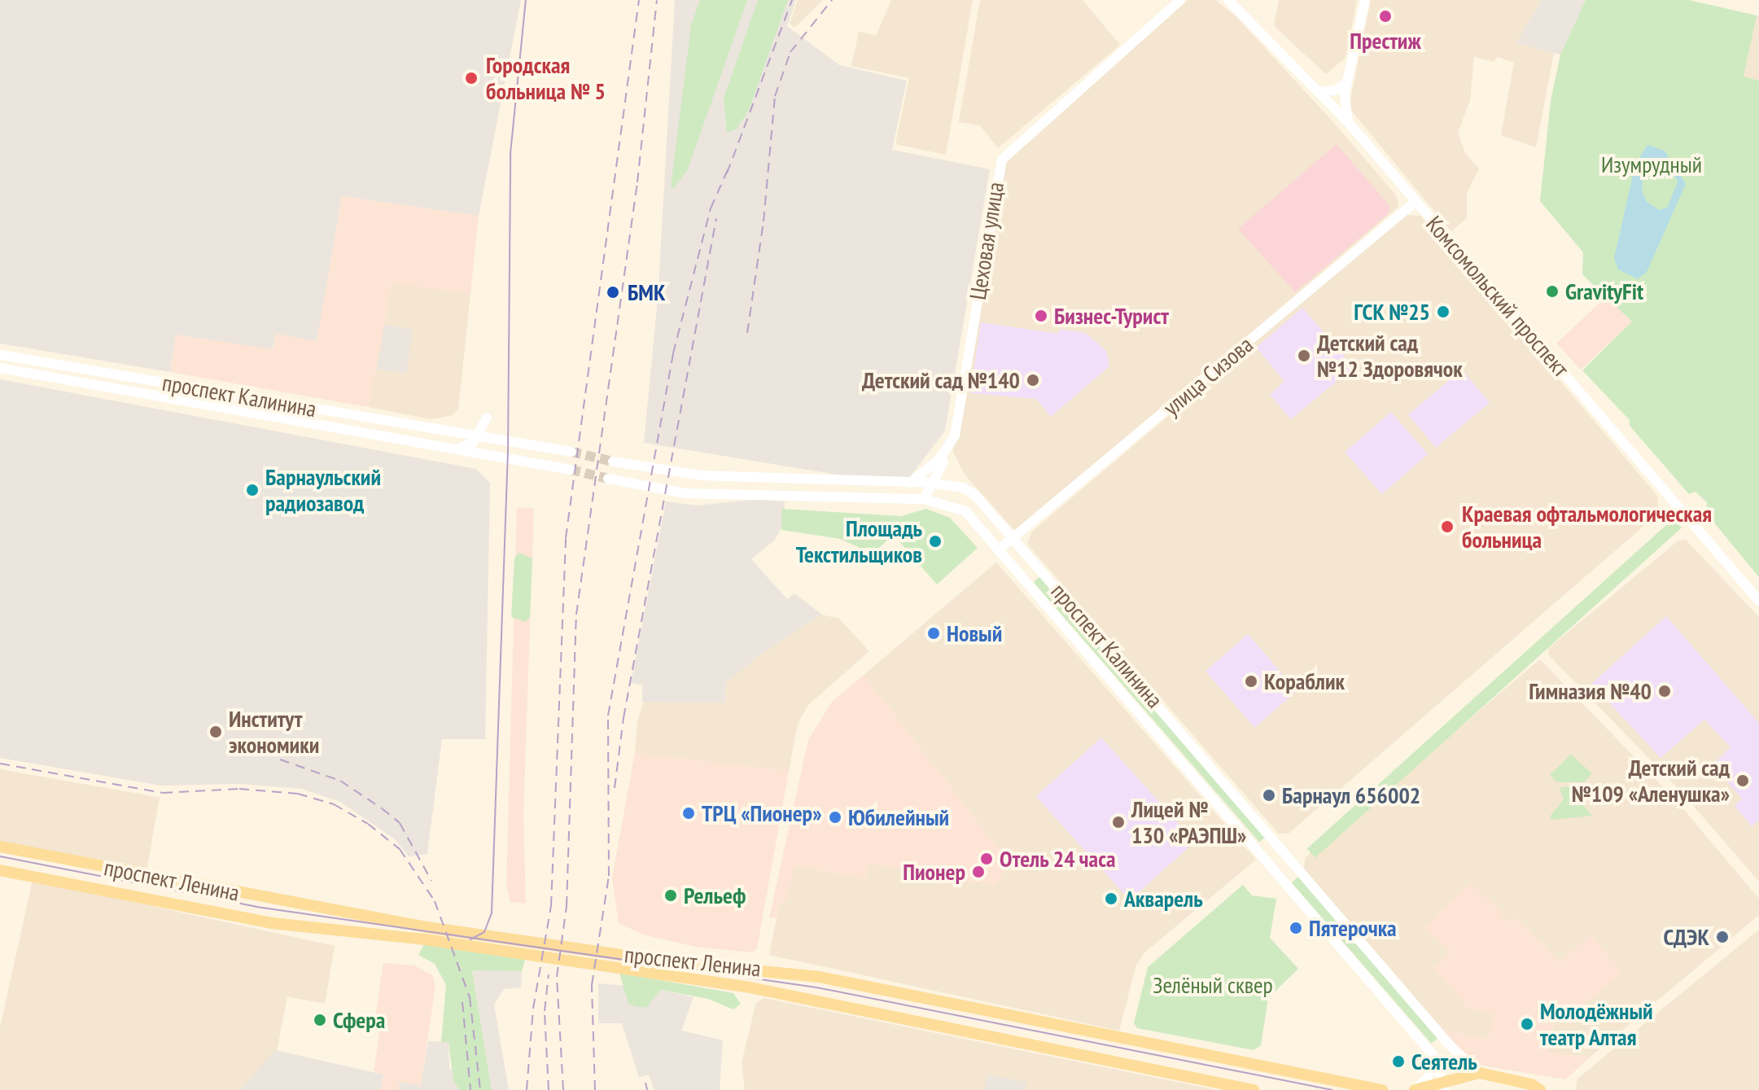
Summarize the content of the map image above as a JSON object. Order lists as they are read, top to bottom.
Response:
{
  "streets": {
    "main road": [
      "Цеховая улица",
      "Комсомольский проспект",
      "улица Сизова",
      "проспект Калинина",
      "проспект Ленина"
    ]
  },
  "crossings": [
    ["Цеховая улица", "проспект Калинина"],
    ["Комсомольский проспект", "улица Сизова"],
    ["улица Сизова", "проспект Калинина"]
  ],
  "parks": ["Изумрудный", "Зелёный сквер"],
  "places": [
    "Престиж",
    "Городская больница № 5",
    "GravityFit",
    "БМК",
    "ГСК №25",
    "Бизнес-Турист",
    "Детский сад №12 Здоровячок",
    "Детский сад №140",
    "Барнаульский радиозавод",
    "Краевая офтальмологическая больница",
    "Площадь Текстильщиков",
    "Новый",
    "Кораблик",
    "Гимназия №40",
    "Институт экономики",
    "Детский сад №109 «Аленушка»",
    "Барнаул 656002",
    "ТРЦ «Пионер»",
    "Юбилейный",
    "Лицей № 130 «РАЭПШ»",
    "Отель 24 часа",
    "Пионер",
    "Рельеф",
    "Акварель",
    "Пятерочка",
    "СДЭК",
    "Сфера",
    "Молодёжный театр Алтая",
    "Сеятель"
  ]
}
